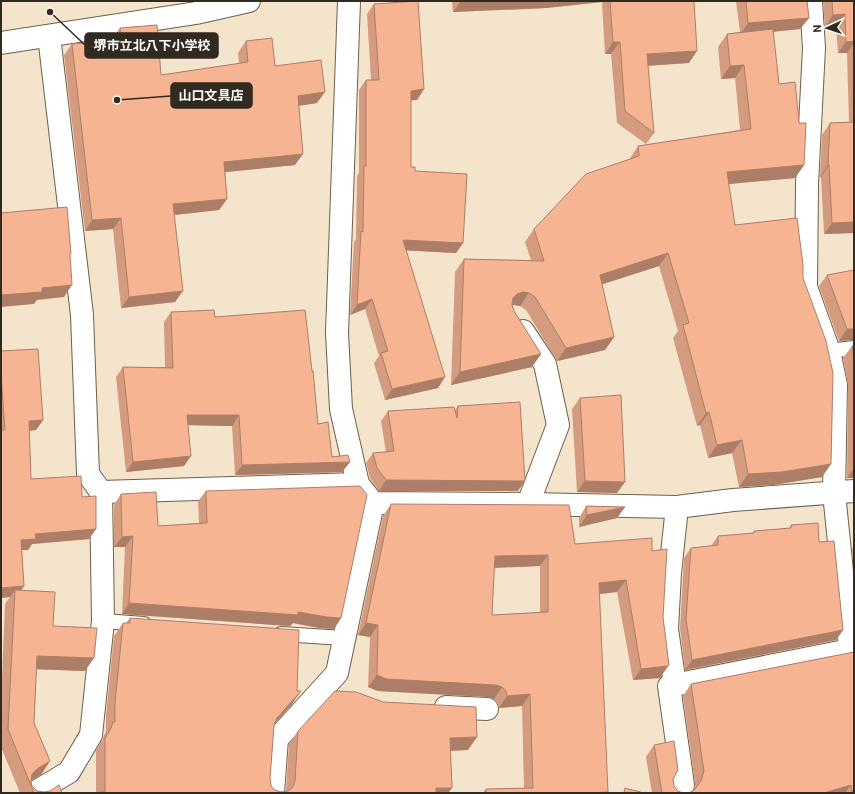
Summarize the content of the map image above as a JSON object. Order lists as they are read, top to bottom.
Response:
{
  "places": ["堺市立北八下小学校", "山口文具店"],
  "north": "left"
}
